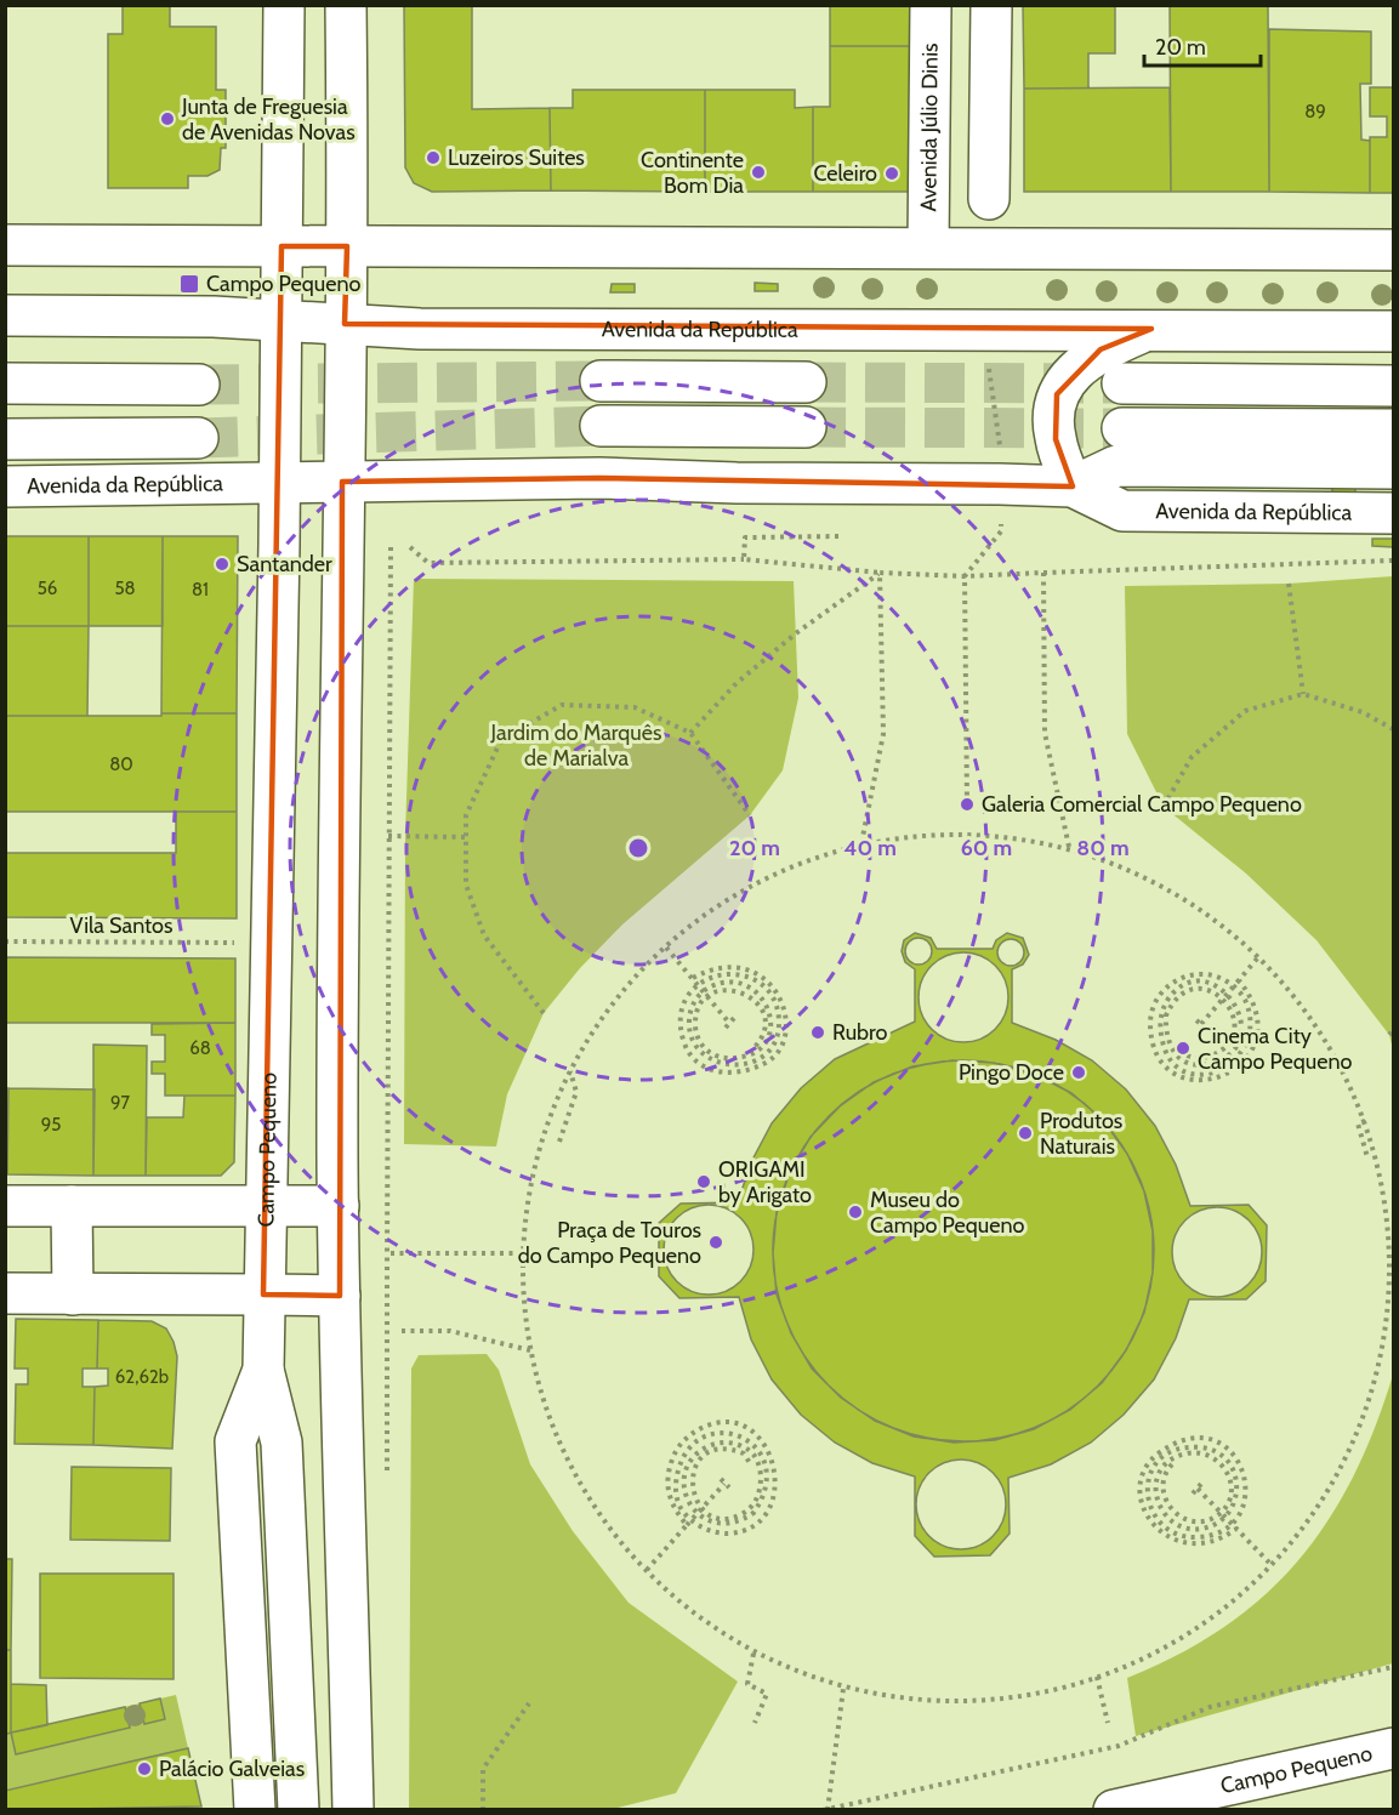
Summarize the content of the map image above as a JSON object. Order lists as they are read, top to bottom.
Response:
{
  "streets": {
    "main road": ["Avenida Júlio Dinis", "Avenida da República", "Campo Pequeno"],
    "path": ["Vila Santos"]
  },
  "crossings": [
    ["Avenida da República", "Campo Pequeno"]
  ],
  "parks": ["Jardim do Marquês de Marialva"],
  "places": {
    "other": [
      "Junta de Freguesia de Avenidas Novas",
      "Luzeiros Suites",
      "Continente Bom Dia",
      "Celeiro",
      "Santander",
      "Galeria Comercial Campo Pequeno",
      "Rubro",
      "Cinema City Campo Pequeno",
      "Pingo Doce",
      "Produtos Naturais",
      "ORIGAMI by Arigato",
      "Museu do Campo Pequeno",
      "Praça de Touros do Campo Pequeno",
      "Palácio Galveias"
    ],
    "transit": ["Campo Pequeno"]
  },
  "house_numbers": [
    "89",
    "56",
    "58",
    "81",
    "80",
    "68",
    "97",
    "95",
    "62,62b"
  ],
  "scale_bar": "20 m",
  "rings": [
    "20 m",
    "40 m",
    "60 m",
    "80 m"
  ]
}
